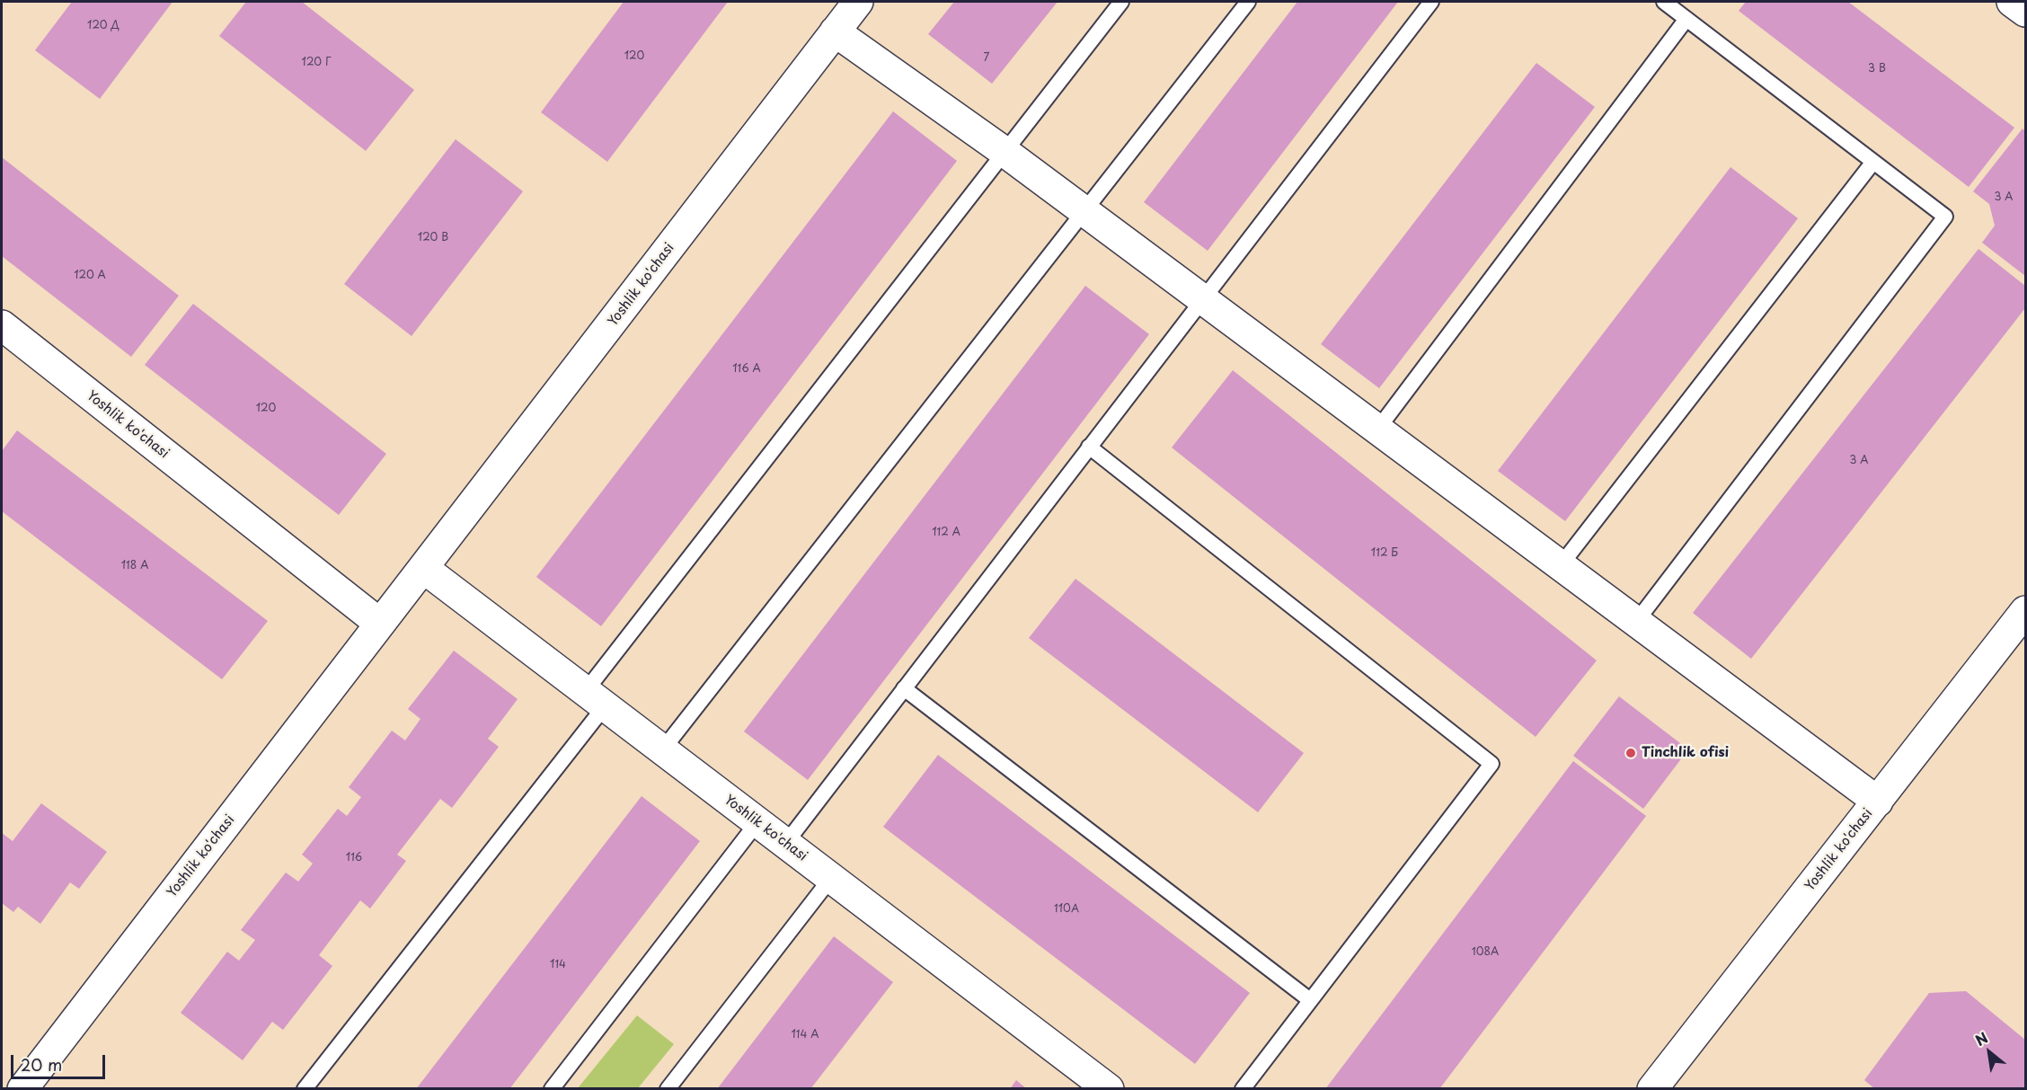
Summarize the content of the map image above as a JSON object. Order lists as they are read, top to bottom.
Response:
{
  "streets": {
    "street": ["Yoshlik ko'chasi"]
  },
  "places": ["Tinchlik ofisi"],
  "house_numbers": [
    "120 Д",
    "120",
    "7",
    "120 Г",
    "3 В",
    "3 А",
    "120 В",
    "120 А",
    "116 А",
    "120",
    "3 А",
    "112 А",
    "112 Б",
    "118 А",
    "116",
    "110A",
    "108A",
    "114",
    "114 А"
  ],
  "scale_bar": "20 m",
  "north": "top left"
}
